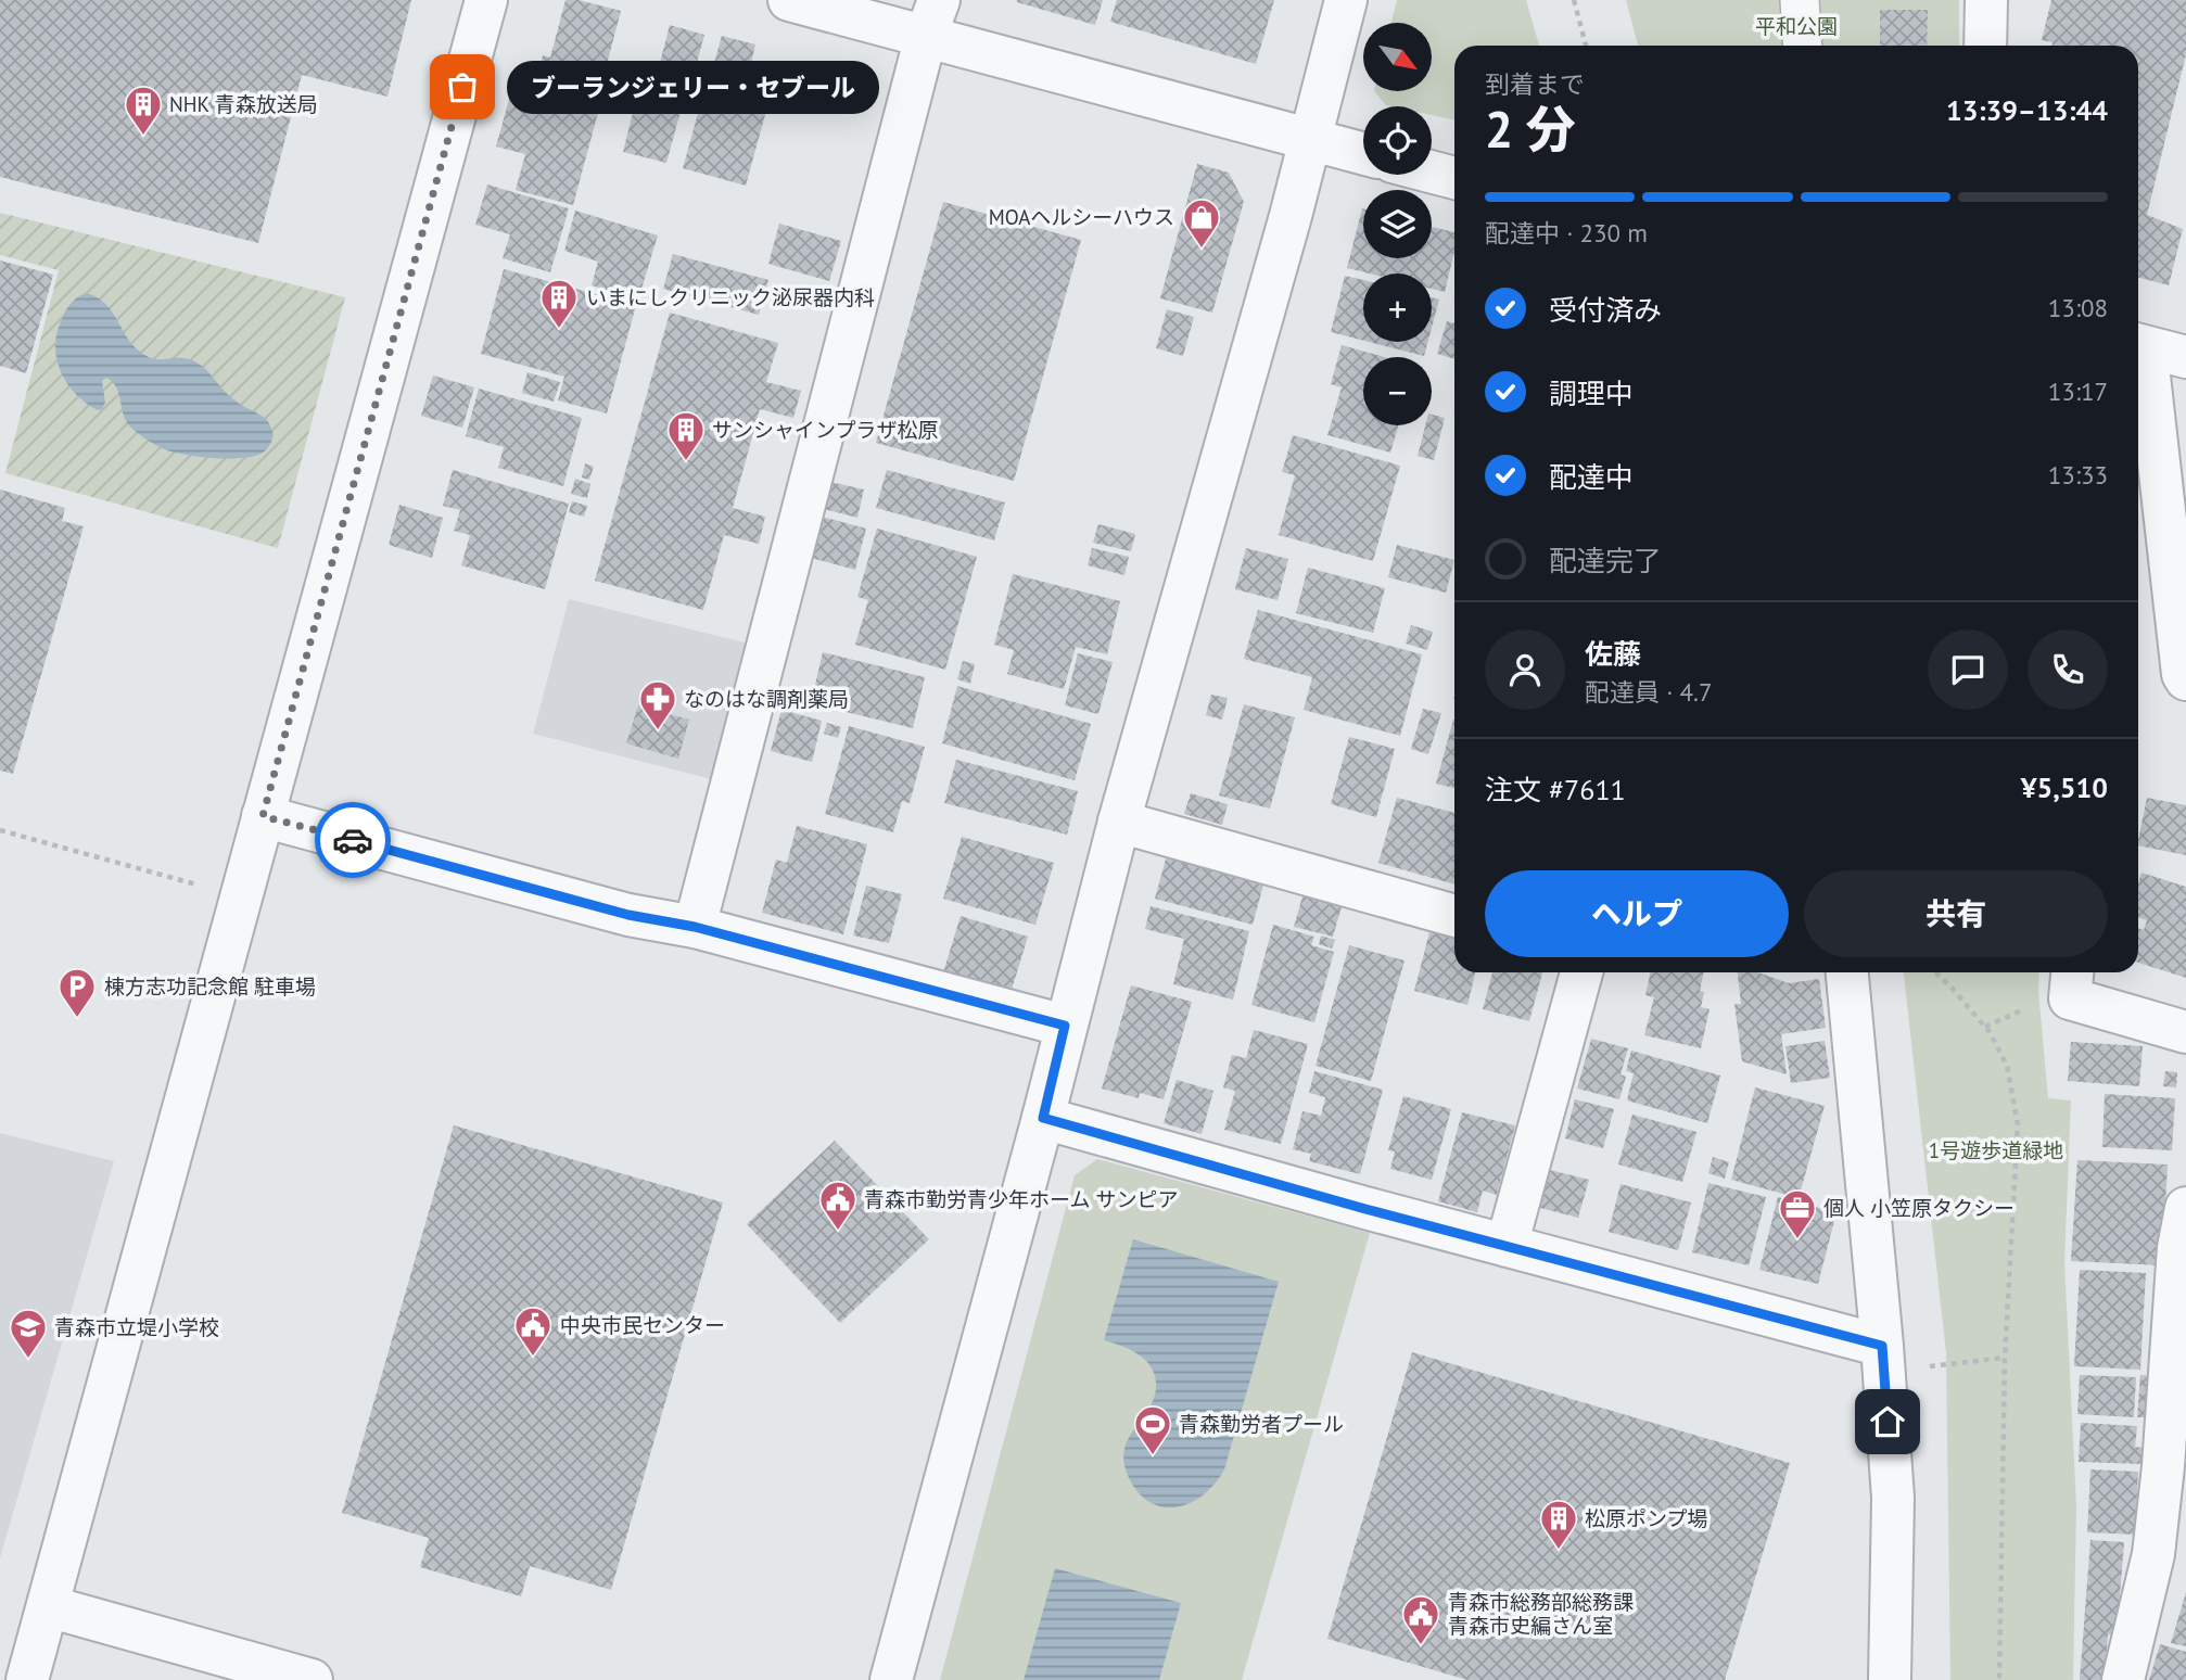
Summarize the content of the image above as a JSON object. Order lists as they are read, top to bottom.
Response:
{
  "parks": ["平和公園", "1号遊歩道緑地"],
  "places": {
    "other": ["ブーランジェリー・セブール"],
    "building": [
      "NHK 青森放送局",
      "いまにしクリニック泌尿器内科",
      "サンシャインプラザ松原",
      "松原ポンプ場"
    ],
    "shop": ["MOAヘルシーハウス"],
    "pharmacy": ["なのはな調剤薬局"],
    "parking": ["棟方志功記念館 駐車場"],
    "public building": ["青森市勤労青少年ホーム サンピア", "中央市民センター", "青森市総務部総務課 青森市史編さん室"],
    "office": ["個人 小笠原タクシー"],
    "school or university": ["青森市立堤小学校"],
    "sports": ["青森勤労者プール"]
  },
  "north": "bottom right",
  "page": {
    "map_buttons": ["+", "−"],
    "heading": ["2 分", "到着まで", "13:39–13:44"],
    "panel": [
      "佐藤",
      "配達員 · 4.7",
      "注文 #7611",
      "¥5,510"
    ],
    "bubble": "ブーランジェリー・セブール",
    "bar": "配達中 · 230 m",
    "list": [
      ["受付済み", "13:08"],
      ["調理中", "13:17"],
      ["配達中", "13:33"],
      "配達完了"
    ],
    "buttons": ["ヘルプ", "共有"]
  }
}
